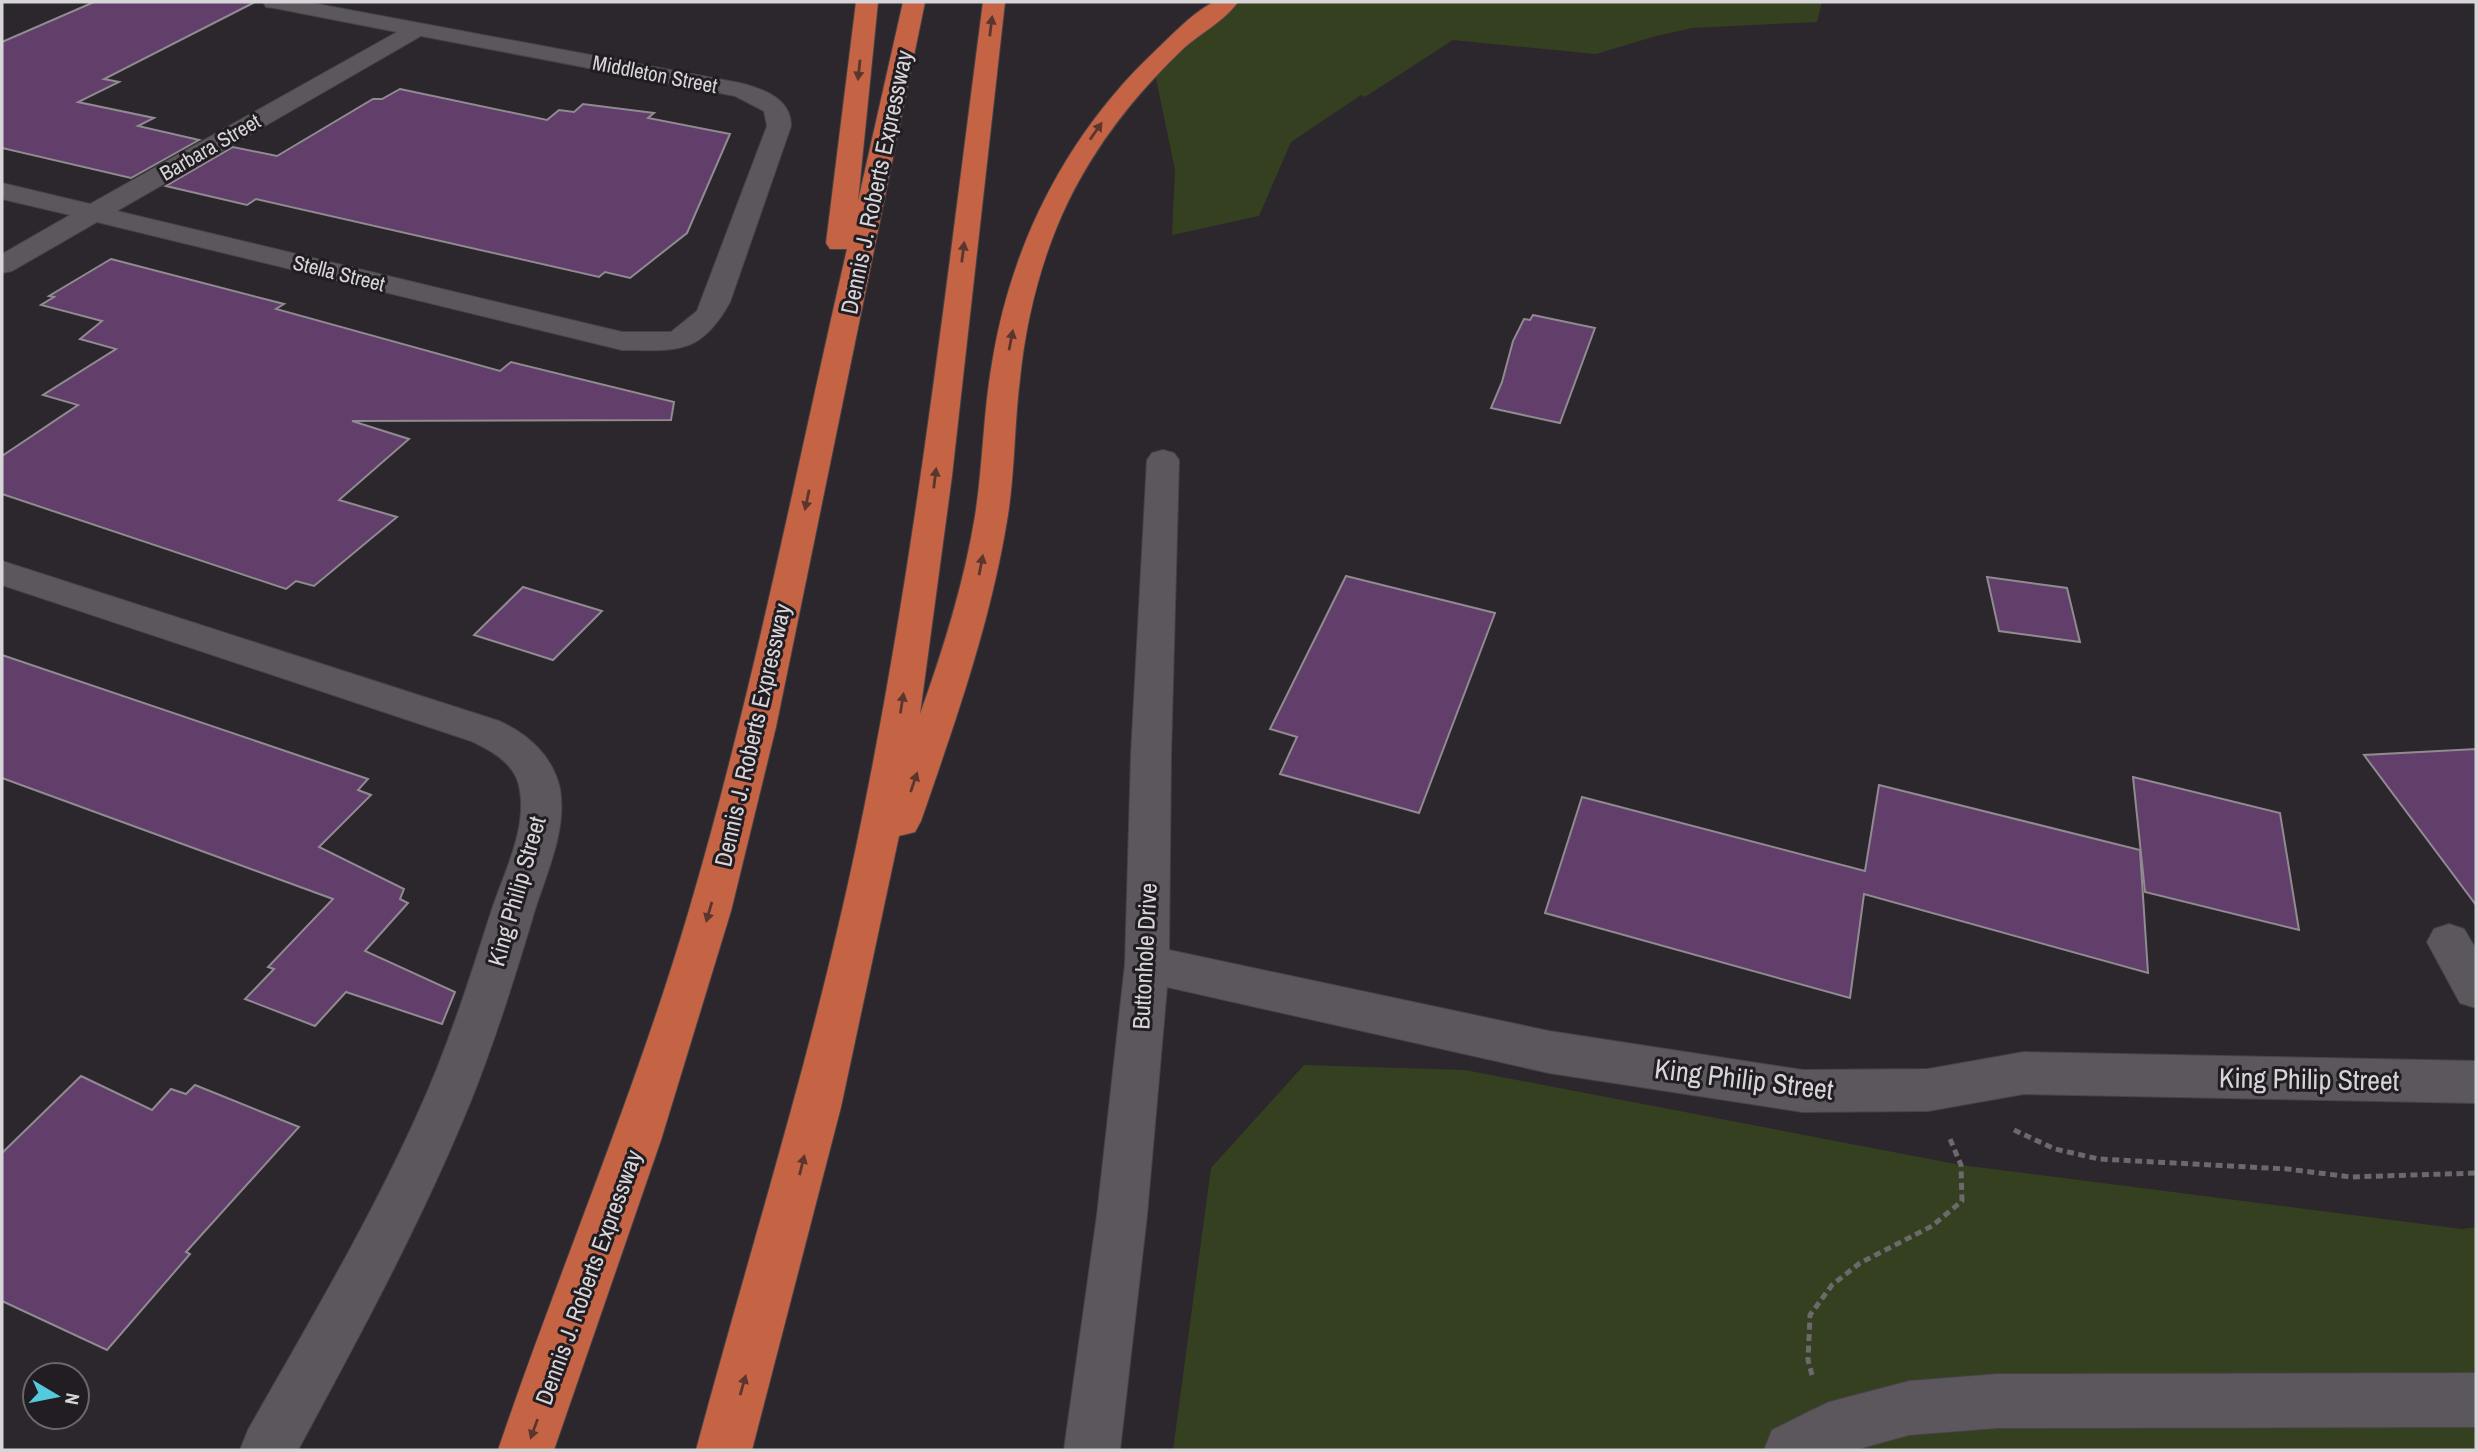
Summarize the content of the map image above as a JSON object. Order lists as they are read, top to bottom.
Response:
{
  "streets": {
    "highway": ["Dennis J. Roberts Expressway"],
    "street": [
      "Middleton Street",
      "Barbara Street",
      "Stella Street",
      "King Philip Street",
      "Buttonhole Drive"
    ]
  },
  "crossings": [
    ["Middleton Street", "Barbara Street"],
    ["Middleton Street", "Stella Street"],
    ["Barbara Street", "Stella Street"],
    ["King Philip Street", "Buttonhole Drive"]
  ],
  "north": "right"
}
